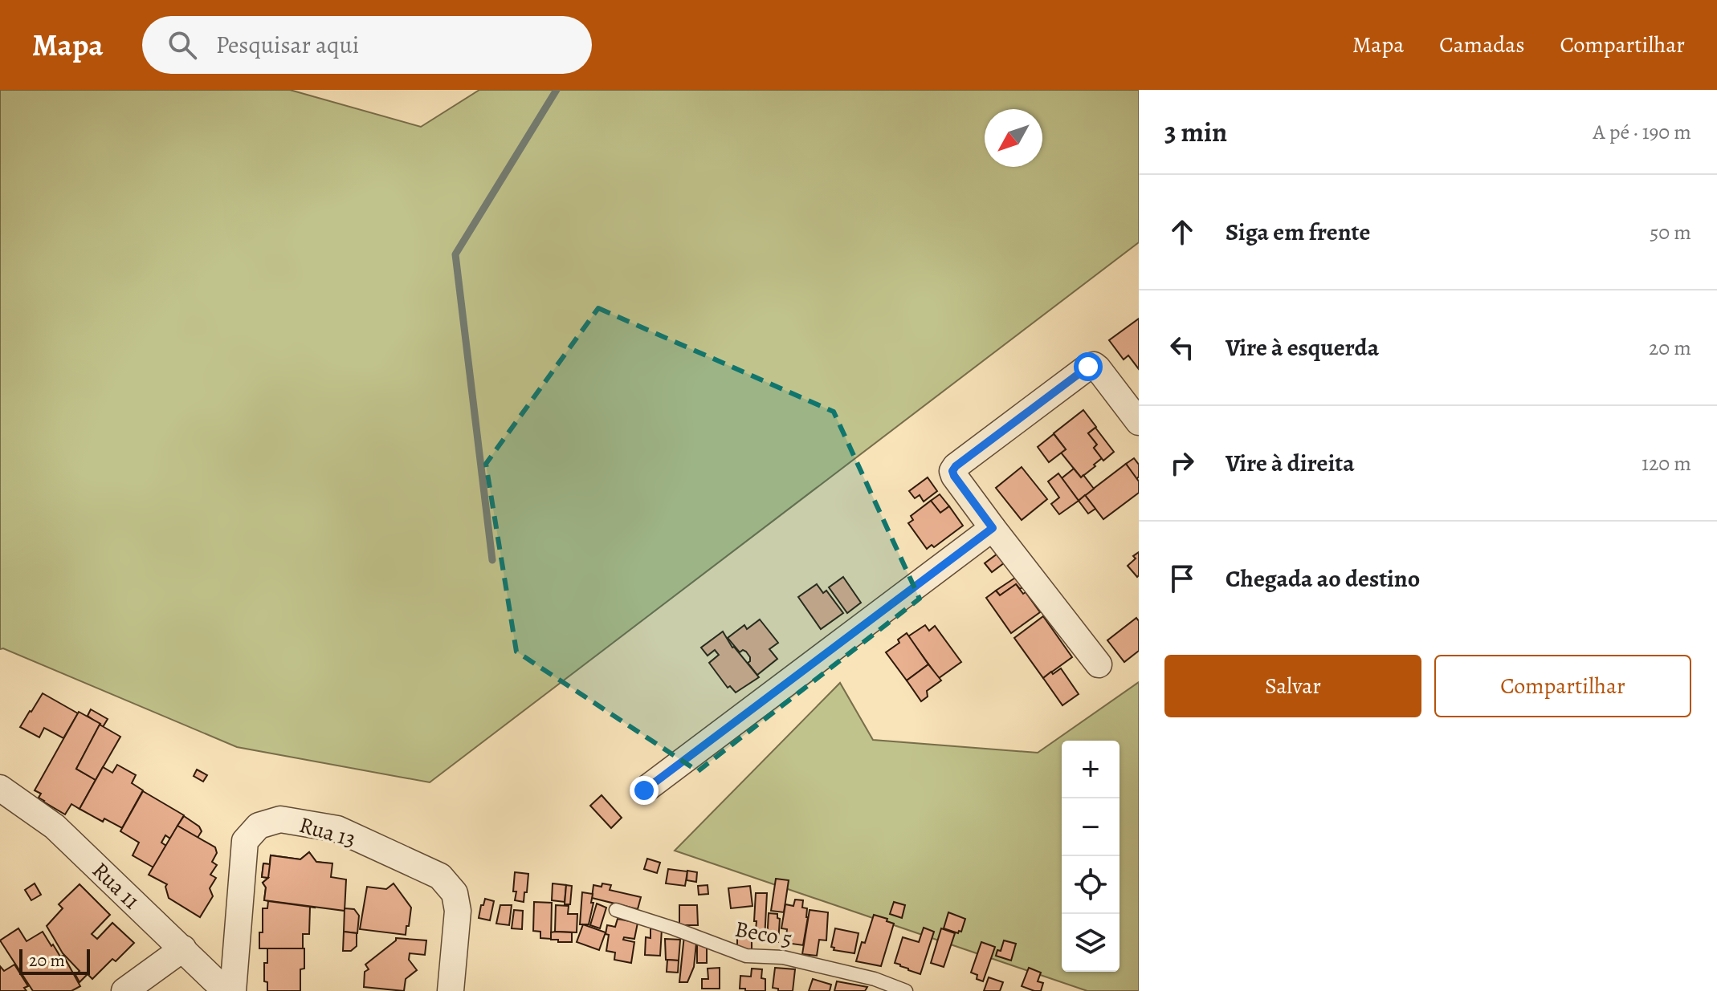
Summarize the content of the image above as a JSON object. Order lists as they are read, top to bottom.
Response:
{
  "streets": {
    "street": ["Rua 13", "Rua 11"],
    "lane": ["Beco 5"]
  },
  "scale_bar": "20 m",
  "north": "bottom left",
  "page": {
    "header": "Mapa",
    "search": "Pesquisar aqui",
    "nav": ["Mapa", "Camadas", "Compartilhar"],
    "heading": ["3 min", "A pé · 190 m"],
    "list": [
      ["Siga em frente", "50 m"],
      ["Vire à esquerda", "20 m"],
      ["Vire à direita", "120 m"],
      "Chegada ao destino"
    ],
    "buttons": ["Salvar", "Compartilhar"],
    "map_buttons": ["+", "−"],
    "scale": "20 m"
  }
}
